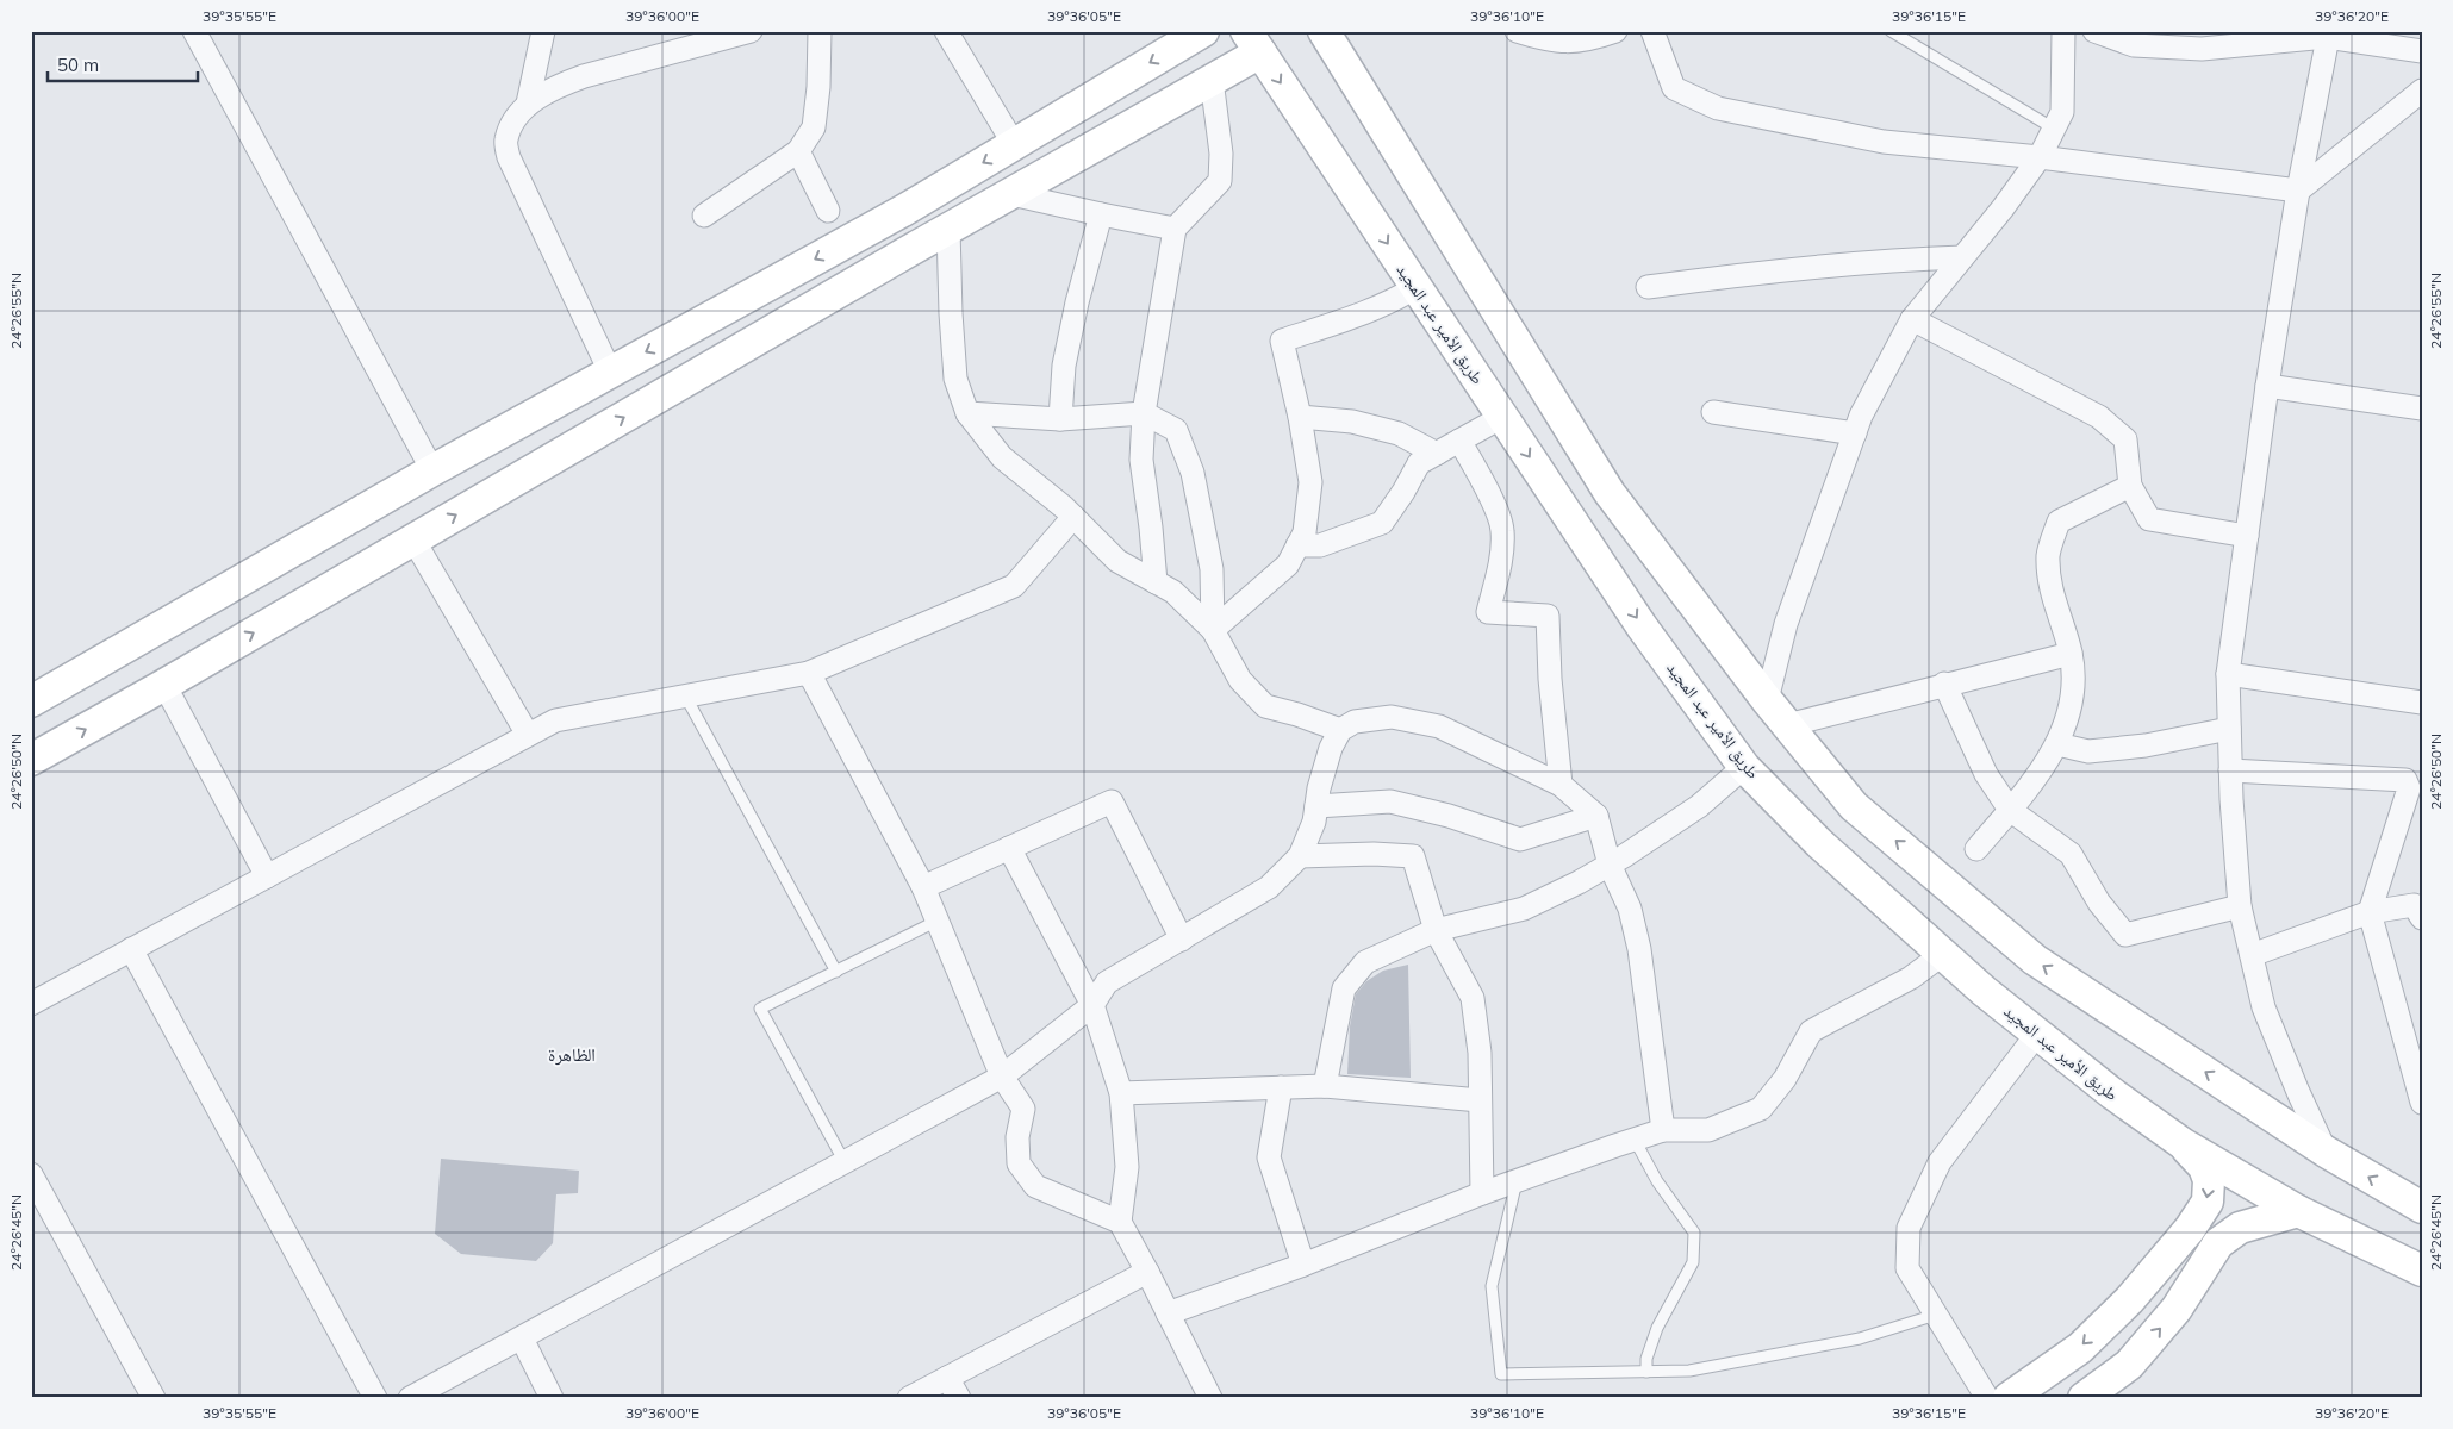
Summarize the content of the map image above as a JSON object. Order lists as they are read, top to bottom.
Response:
{
  "streets": {
    "main road": ["طريق الأمير عبد المجيد"]
  },
  "districts": ["الظاهرة"],
  "scale_bar": "50 m",
  "coordinates": [
    "39°35'55\"E",
    "39°36'00\"E",
    "39°36'05\"E",
    "39°36'10\"E",
    "39°36'15\"E",
    "39°36'20\"E",
    "24°26'55\"N",
    "24°26'50\"N",
    "24°26'45\"N"
  ]
}
